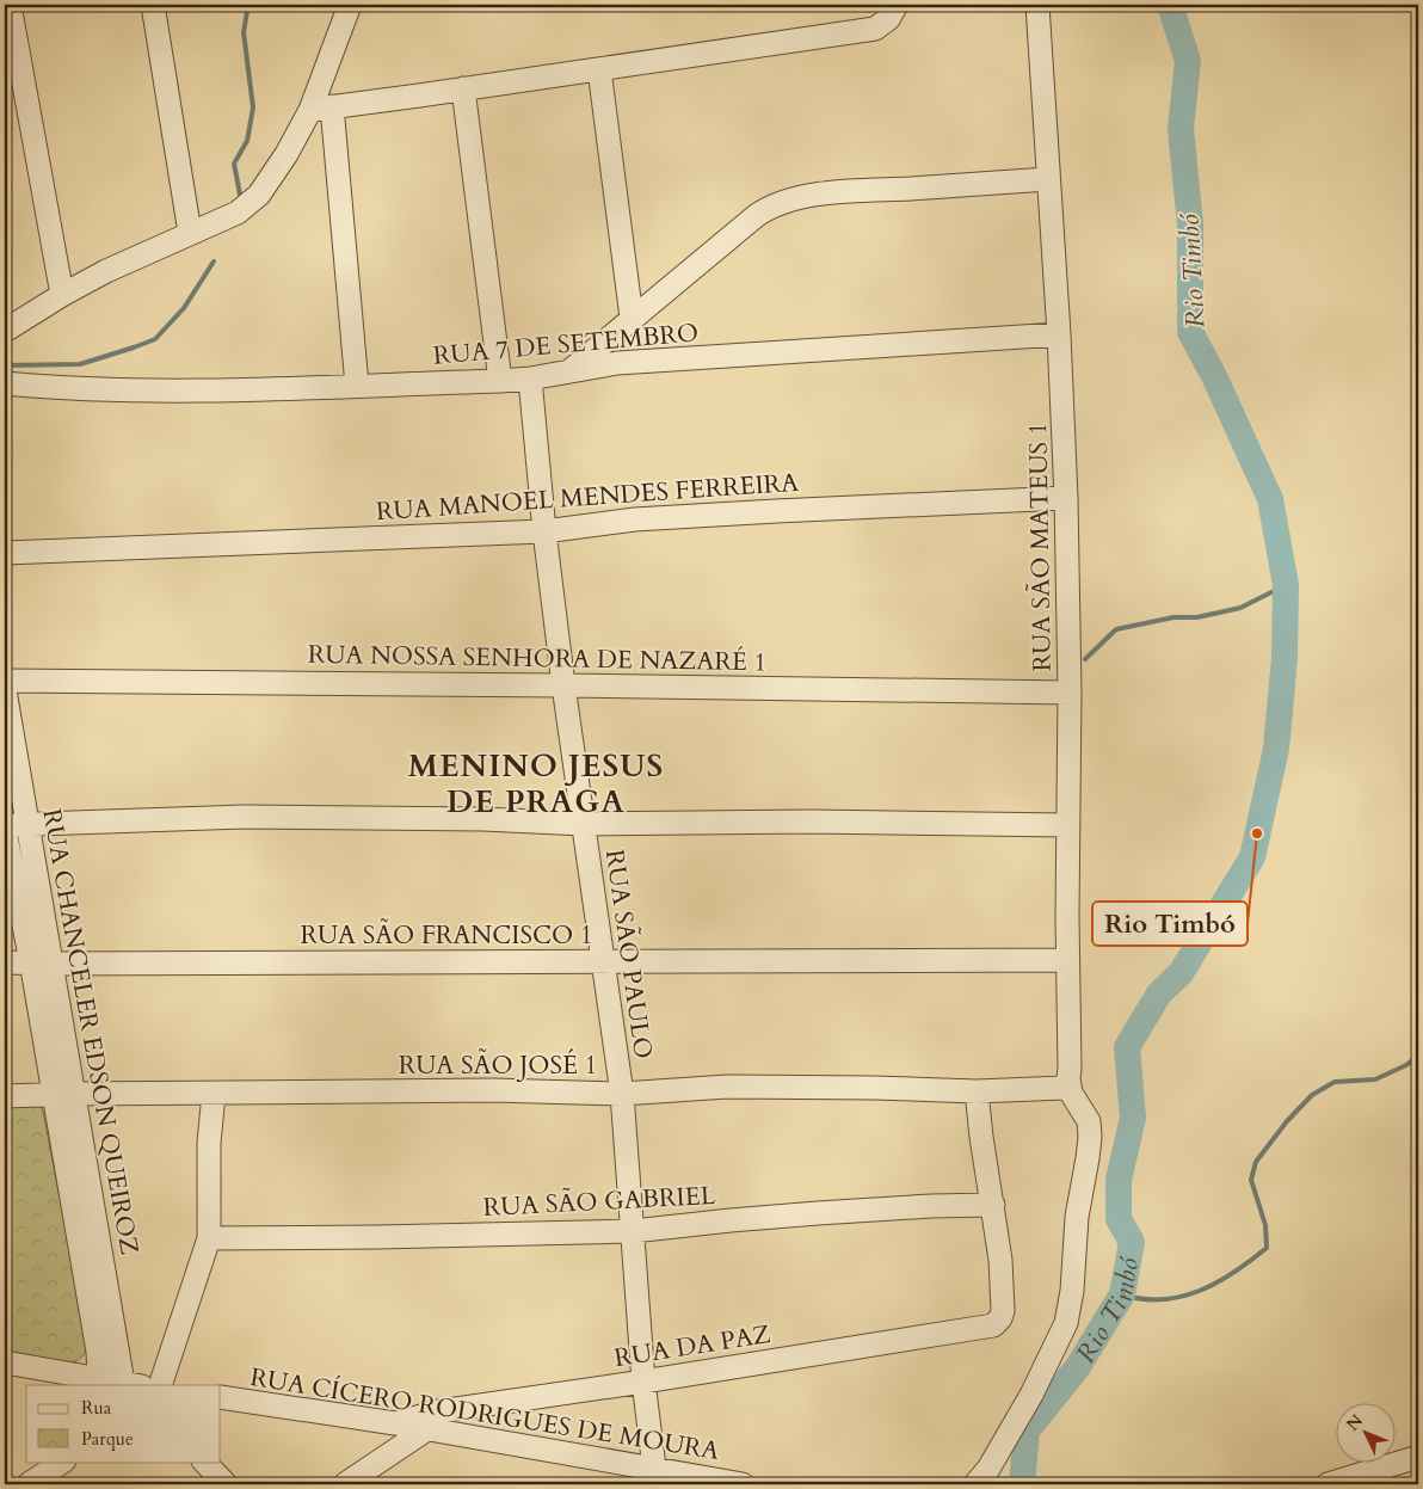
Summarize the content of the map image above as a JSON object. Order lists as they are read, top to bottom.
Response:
{
  "streets": {
    "street": [
      "RUA 7 DE SETEMBRO",
      "RUA MANOEL MENDES FERREIRA",
      "RUA SÃO MATEUS 1",
      "RUA NOSSA SENHORA DE NAZARÉ 1",
      "RUA SÃO FRANCISCO 1",
      "RUA SÃO PAULO",
      "RUA CHANCELER EDSON QUEIROZ",
      "RUA SÃO JOSÉ 1",
      "RUA SÃO GABRIEL",
      "RUA DA PAZ",
      "RUA CÍCERO RODRIGUES DE MOURA"
    ]
  },
  "crossings": [
    ["RUA 7 DE SETEMBRO", "RUA SÃO MATEUS 1"],
    ["RUA 7 DE SETEMBRO", "RUA SÃO PAULO"],
    ["RUA MANOEL MENDES FERREIRA", "RUA SÃO MATEUS 1"],
    ["RUA MANOEL MENDES FERREIRA", "RUA SÃO PAULO"],
    ["RUA SÃO MATEUS 1", "RUA NOSSA SENHORA DE NAZARÉ 1"],
    ["RUA SÃO MATEUS 1", "RUA SÃO FRANCISCO 1"],
    ["RUA SÃO MATEUS 1", "RUA SÃO JOSÉ 1"],
    ["RUA NOSSA SENHORA DE NAZARÉ 1", "RUA SÃO PAULO"],
    ["RUA SÃO FRANCISCO 1", "RUA SÃO PAULO"],
    ["RUA SÃO FRANCISCO 1", "RUA CHANCELER EDSON QUEIROZ"],
    ["RUA SÃO PAULO", "RUA SÃO JOSÉ 1"],
    ["RUA SÃO PAULO", "RUA SÃO GABRIEL"],
    ["RUA SÃO PAULO", "RUA DA PAZ"],
    ["RUA SÃO PAULO", "RUA CÍCERO RODRIGUES DE MOURA"],
    ["RUA CHANCELER EDSON QUEIROZ", "RUA SÃO JOSÉ 1"],
    ["RUA SÃO GABRIEL", "RUA DA PAZ"],
    ["RUA DA PAZ", "RUA CÍCERO RODRIGUES DE MOURA"]
  ],
  "districts": ["MENINO JESUS DE PRAGA"],
  "water": ["Rio Timbó"],
  "places": ["Rio Timbó"],
  "legend": ["Rua", "Parque"],
  "north": "top left"
}
